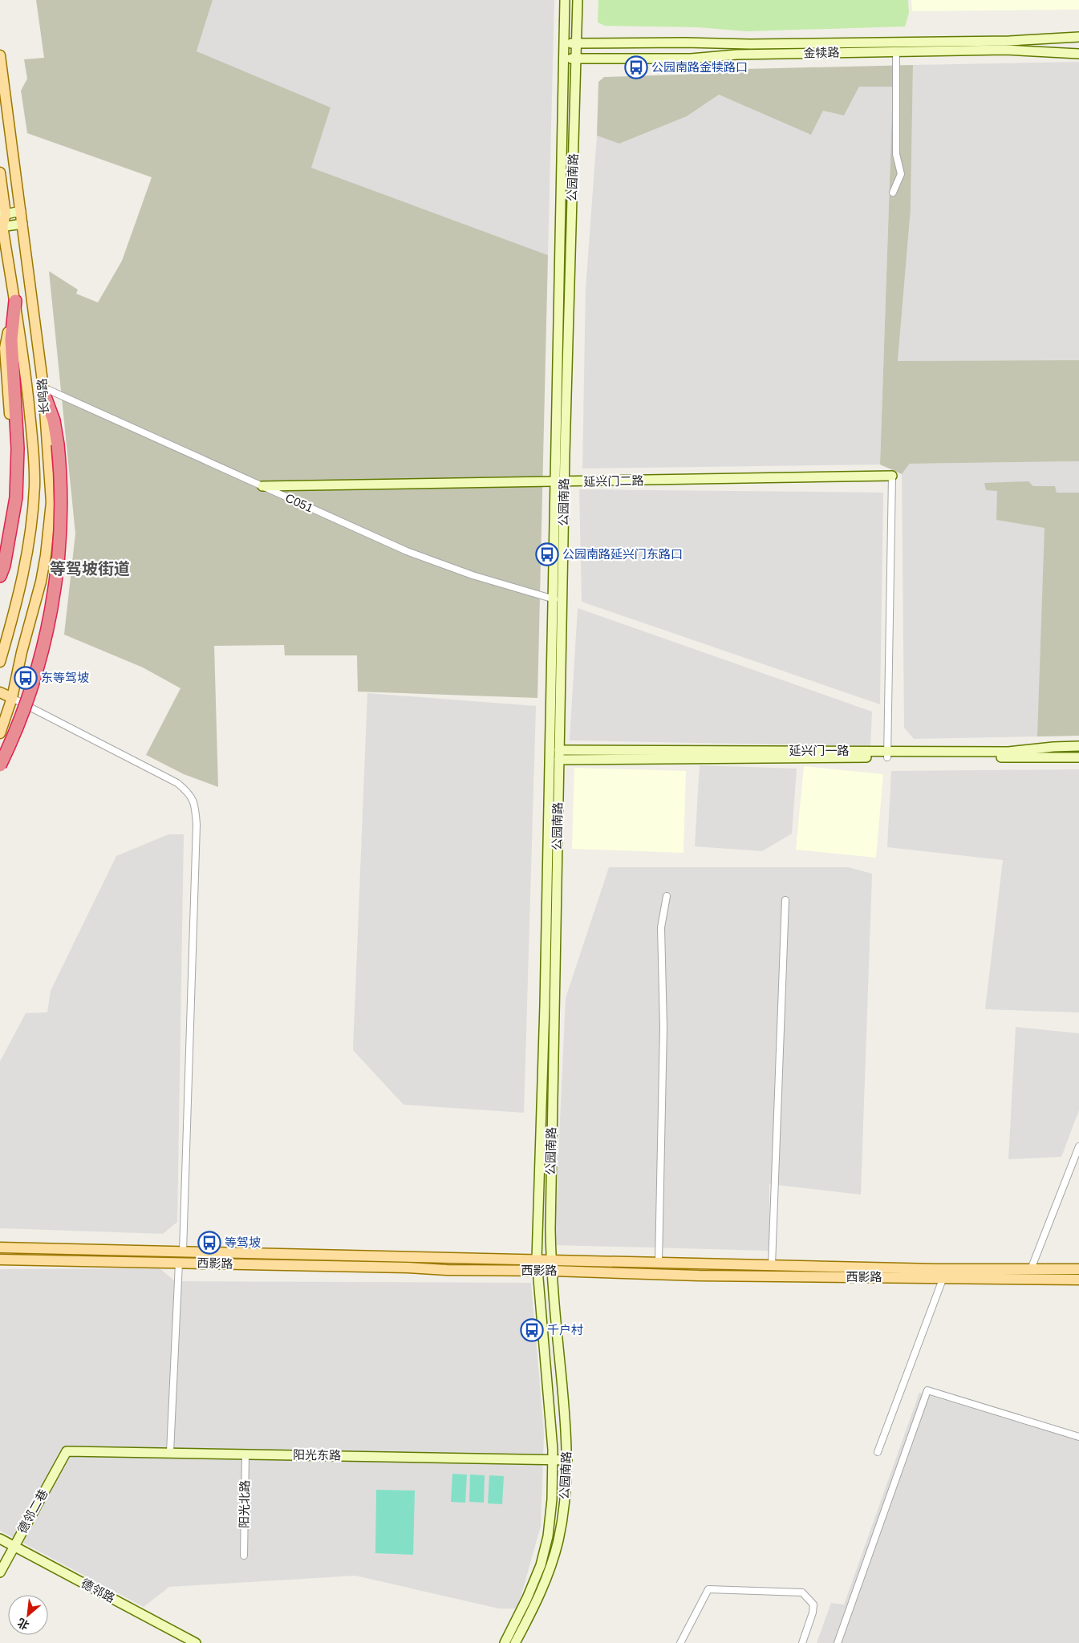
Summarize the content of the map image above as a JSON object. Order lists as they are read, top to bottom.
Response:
{
  "streets": {
    "main road": [
      "金犊路",
      "公园南路",
      "长鸣路",
      "延兴门二路",
      "延兴门一路",
      "西影路",
      "阳光东路",
      "德邻二巷",
      "德邻路"
    ],
    "street": ["C051", "阳光北路"]
  },
  "crossings": [
    ["金犊路", "公园南路"],
    ["公园南路", "延兴门二路"],
    ["公园南路", "C051"],
    ["公园南路", "延兴门一路"],
    ["公园南路", "西影路"],
    ["公园南路", "阳光东路"],
    ["长鸣路", "C051"],
    ["延兴门二路", "C051"],
    ["阳光东路", "阳光北路"],
    ["阳光东路", "德邻二巷"],
    ["德邻二巷", "德邻路"]
  ],
  "districts": ["等驾坡街道"],
  "places": {
    "bus stop": [
      "公园南路金犊路口",
      "公园南路延兴门东路口",
      "东等驾坡",
      "等驾坡",
      "千户村"
    ]
  },
  "north": "bottom left"
}
